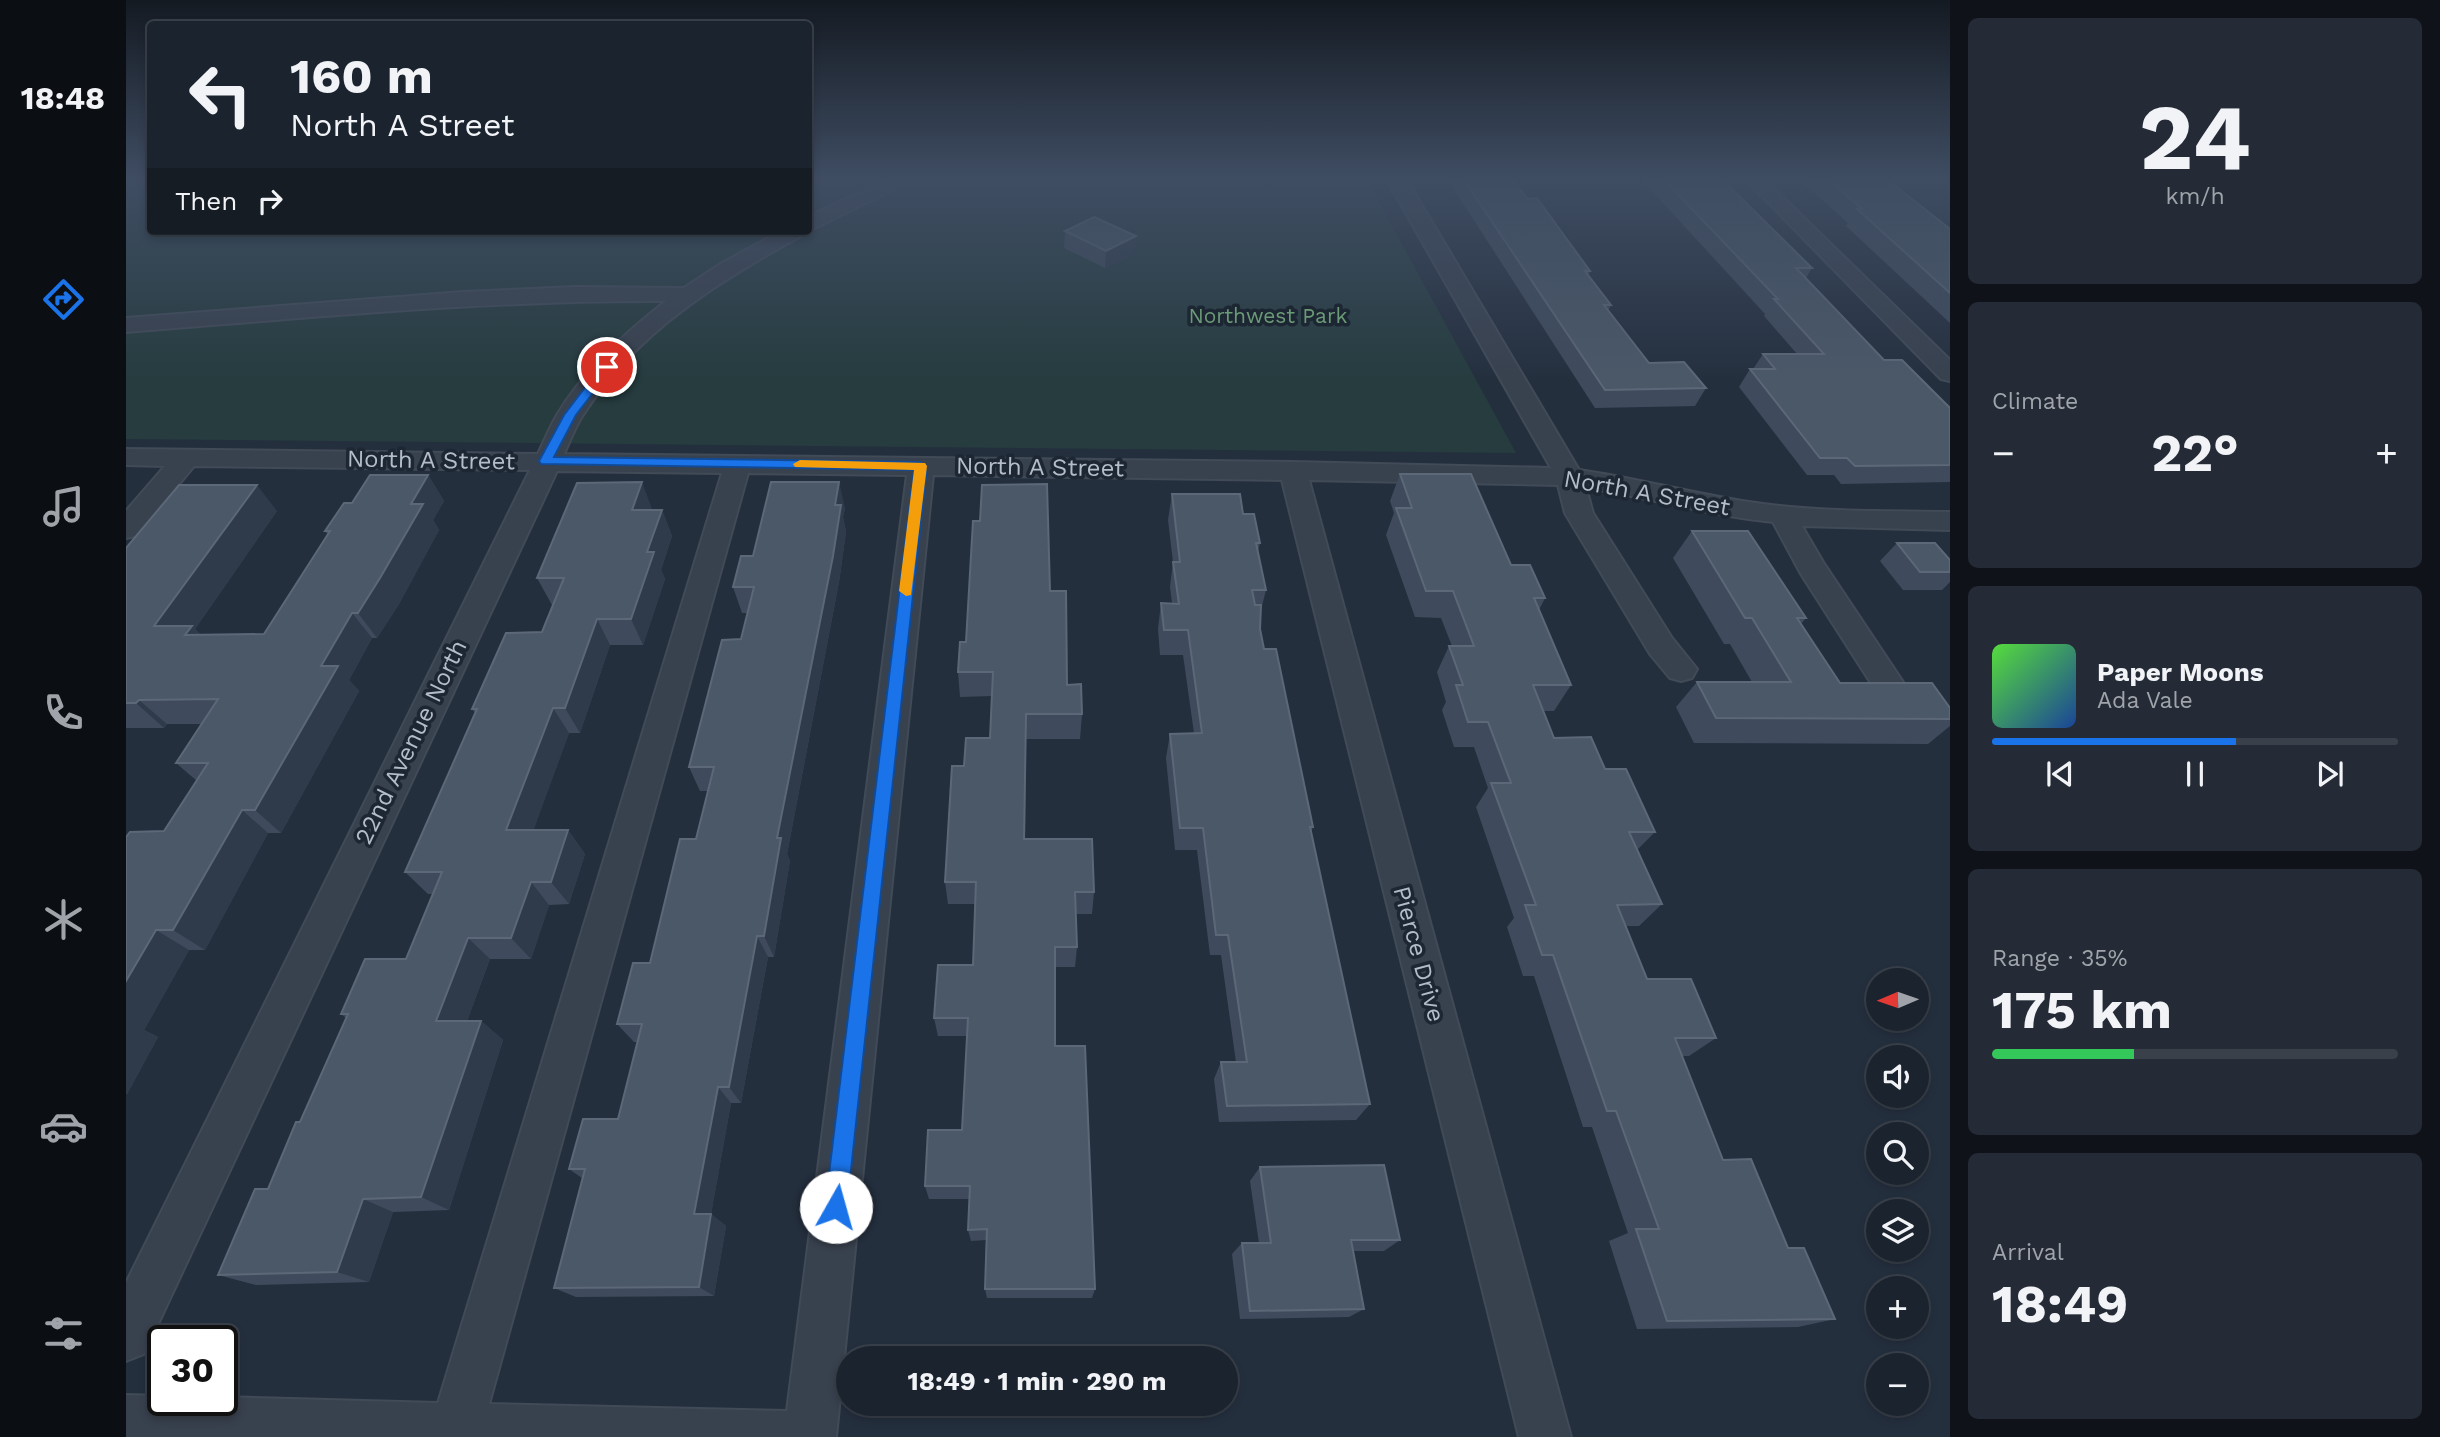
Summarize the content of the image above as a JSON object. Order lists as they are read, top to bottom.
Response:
{
  "streets": {
    "street": ["North A Street", "22nd Avenue North", "Pierce Drive"]
  },
  "crossings": [
    ["North A Street", "22nd Avenue North"],
    ["North A Street", "Pierce Drive"]
  ],
  "parks": ["Northwest Park"],
  "north": "left",
  "page": {
    "tabs": "18:48",
    "tile": [
      ["24", "km/h"],
      "Climate",
      ["Range · 35%", "175 km"],
      ["Arrival", "18:49"]
    ],
    "turn": ["160 m", "North A Street"],
    "then": "Then",
    "heat": ["−", "22°", "+"],
    "song": ["Paper Moons", "Ada Vale"],
    "map_buttons": ["+", "−"],
    "limit": "30",
    "trip": "18:49 · 1 min · 290 m"
  }
}
